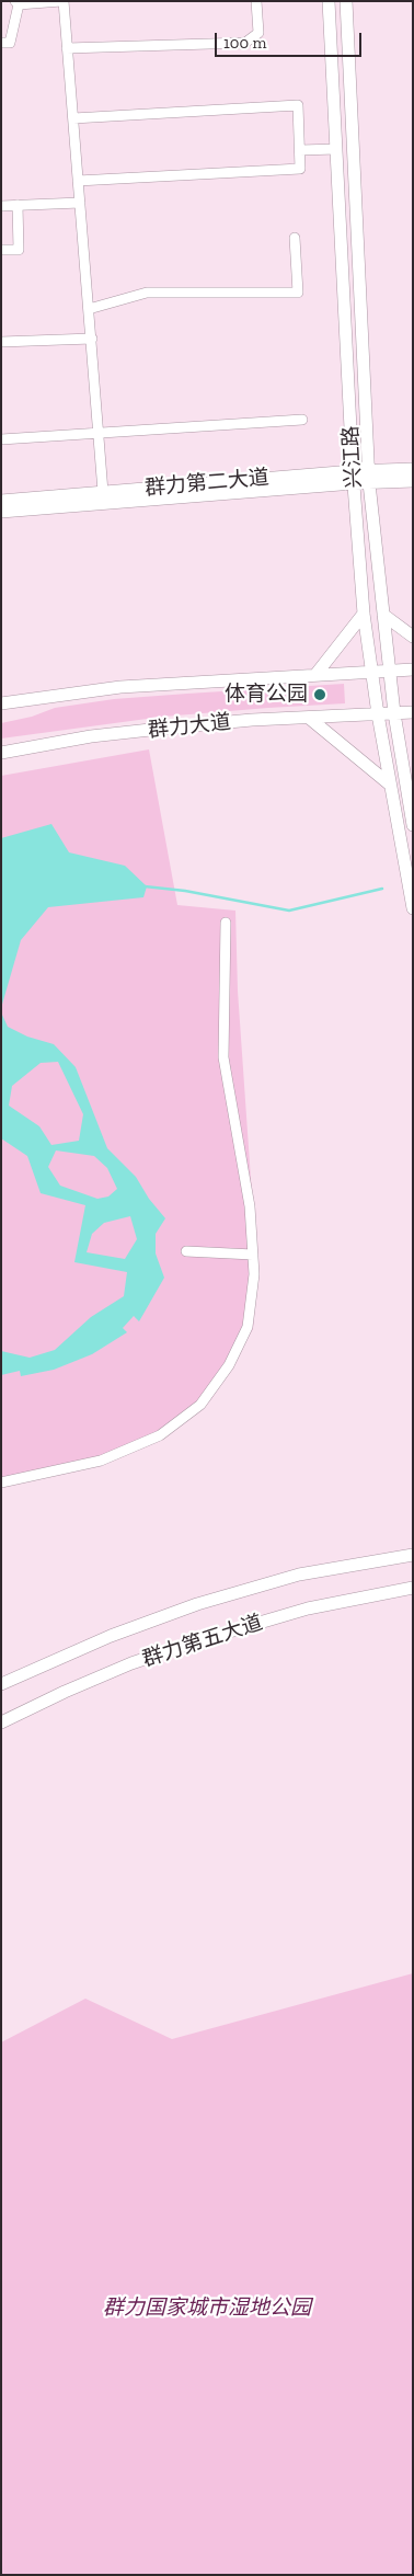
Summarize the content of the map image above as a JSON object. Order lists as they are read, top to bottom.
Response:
{
  "streets": {
    "main road": [
      "兴江路",
      "群力第二大道",
      "群力大道",
      "群力第五大道"
    ]
  },
  "crossings": [
    ["兴江路", "群力第二大道"],
    ["兴江路", "群力大道"]
  ],
  "parks": ["群力国家城市湿地公园"],
  "places": ["体育公园"],
  "scale_bar": "100 m"
}
